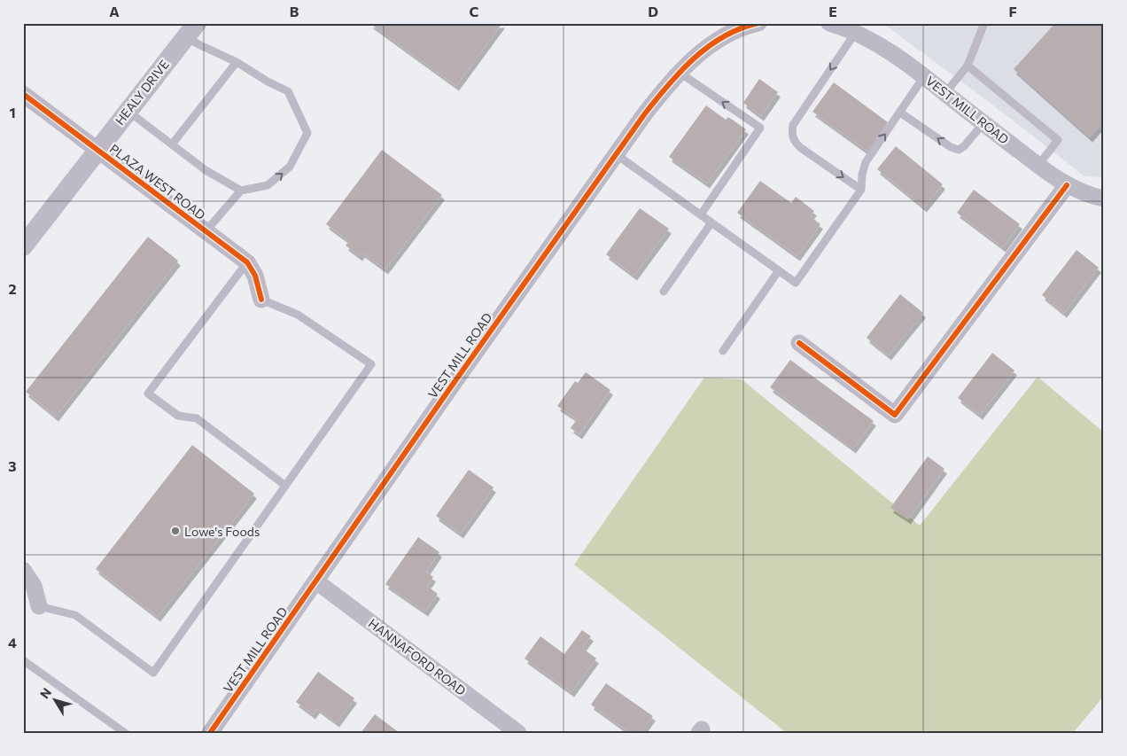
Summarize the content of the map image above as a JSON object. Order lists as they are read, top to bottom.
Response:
{
  "streets": {
    "street": [
      "HEALY DRIVE",
      "VEST MILL ROAD",
      "PLAZA WEST ROAD",
      "HANNAFORD ROAD"
    ]
  },
  "crossings": [
    ["HEALY DRIVE", "PLAZA WEST ROAD"],
    ["VEST MILL ROAD", "HANNAFORD ROAD"]
  ],
  "places": ["Lowe's Foods"],
  "north": "top left",
  "grid": {
    "columns": [
      "A",
      "B",
      "C",
      "D",
      "E",
      "F"
    ],
    "rows": [
      "1",
      "2",
      "3",
      "4"
    ]
  }
}
